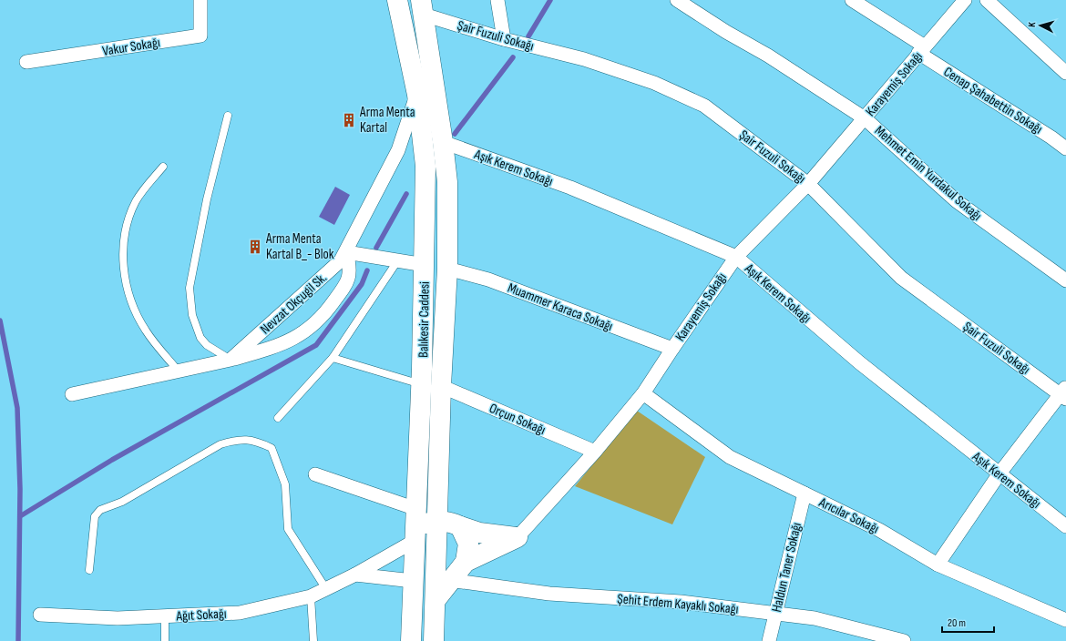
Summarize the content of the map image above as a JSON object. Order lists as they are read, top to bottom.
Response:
{
  "streets": {
    "main road": ["Balıkesir Caddesi"],
    "street": [
      "Şair Fuzuli Sokağı",
      "Vakur Sokağı",
      "Karayemiş Sokağı",
      "Cenap Şahabettin Sokağı",
      "Aşık Kerem Sokağı",
      "Mehmet Emin Yurdakul Sokağı",
      "Nevzat Okçugil Sk.",
      "Muammer Karaca Sokağı",
      "Orçun Sokağı",
      "Arıcılar Sokağı",
      "Haldun Taner Sokağı",
      "Şehit Erdem Kayaklı Sokağı",
      "Ağıt Sokağı"
    ]
  },
  "crossings": [
    ["Şair Fuzuli Sokağı", "Karayemiş Sokağı"],
    ["Şair Fuzuli Sokağı", "Balıkesir Caddesi"],
    ["Karayemiş Sokağı", "Cenap Şahabettin Sokağı"],
    ["Karayemiş Sokağı", "Aşık Kerem Sokağı"],
    ["Karayemiş Sokağı", "Mehmet Emin Yurdakul Sokağı"],
    ["Karayemiş Sokağı", "Muammer Karaca Sokağı"],
    ["Karayemiş Sokağı", "Orçun Sokağı"],
    ["Karayemiş Sokağı", "Arıcılar Sokağı"],
    ["Aşık Kerem Sokağı", "Balıkesir Caddesi"],
    ["Nevzat Okçugil Sk.", "Balıkesir Caddesi"],
    ["Muammer Karaca Sokağı", "Balıkesir Caddesi"],
    ["Balıkesir Caddesi", "Orçun Sokağı"],
    ["Balıkesir Caddesi", "Ağıt Sokağı"],
    ["Arıcılar Sokağı", "Haldun Taner Sokağı"],
    ["Haldun Taner Sokağı", "Şehit Erdem Kayaklı Sokağı"]
  ],
  "places": {
    "building": ["Arma Menta Kartal", "Arma Menta Kartal B_- Blok"]
  },
  "scale_bar": "20 m",
  "north": "left"
}
